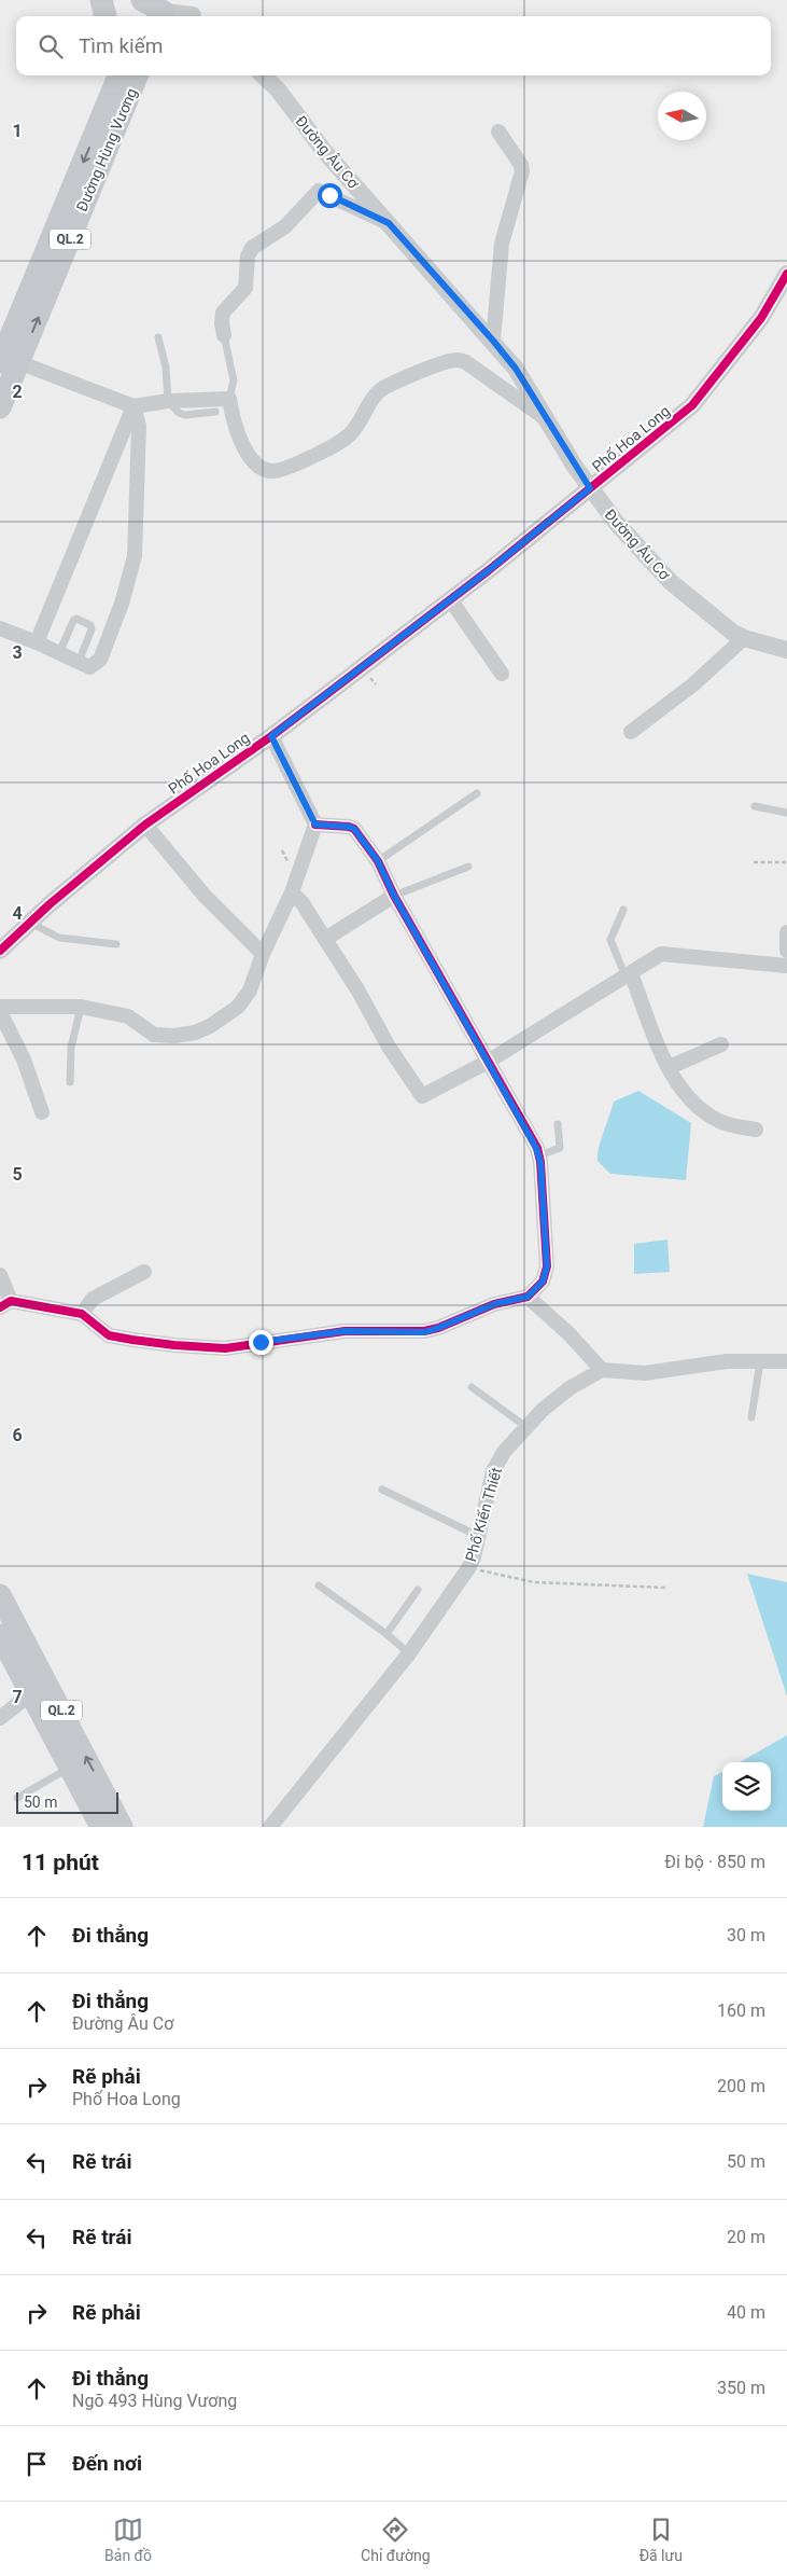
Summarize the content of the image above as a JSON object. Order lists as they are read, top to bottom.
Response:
{
  "streets": {
    "main road": ["Đường Hùng Vương", "QL.2"],
    "street": ["Đường Âu Cơ", "Phố Hoa Long", "Phố Kiến Thiết"]
  },
  "crossings": [
    ["Đường Âu Cơ", "Phố Hoa Long"]
  ],
  "scale_bar": "50 m",
  "north": "left",
  "page": {
    "search": "Tìm kiếm",
    "scale": "50 m",
    "heading": ["11 phút", "Đi bộ · 850 m"],
    "list": [
      ["Đi thẳng", "30 m"],
      ["Đi thẳng", "Đường Âu Cơ", "160 m"],
      ["Rẽ phải", "Phố Hoa Long", "200 m"],
      ["Rẽ trái", "50 m"],
      ["Rẽ trái", "20 m"],
      ["Rẽ phải", "40 m"],
      ["Đi thẳng", "Ngõ 493 Hùng Vương", "350 m"],
      "Đến nơi"
    ],
    "nav": ["Bản đồ", "Chỉ đường", "Đã lưu"]
  },
  "grid": {
    "rows": [
      "1",
      "2",
      "3",
      "4",
      "5",
      "6",
      "7"
    ]
  }
}
